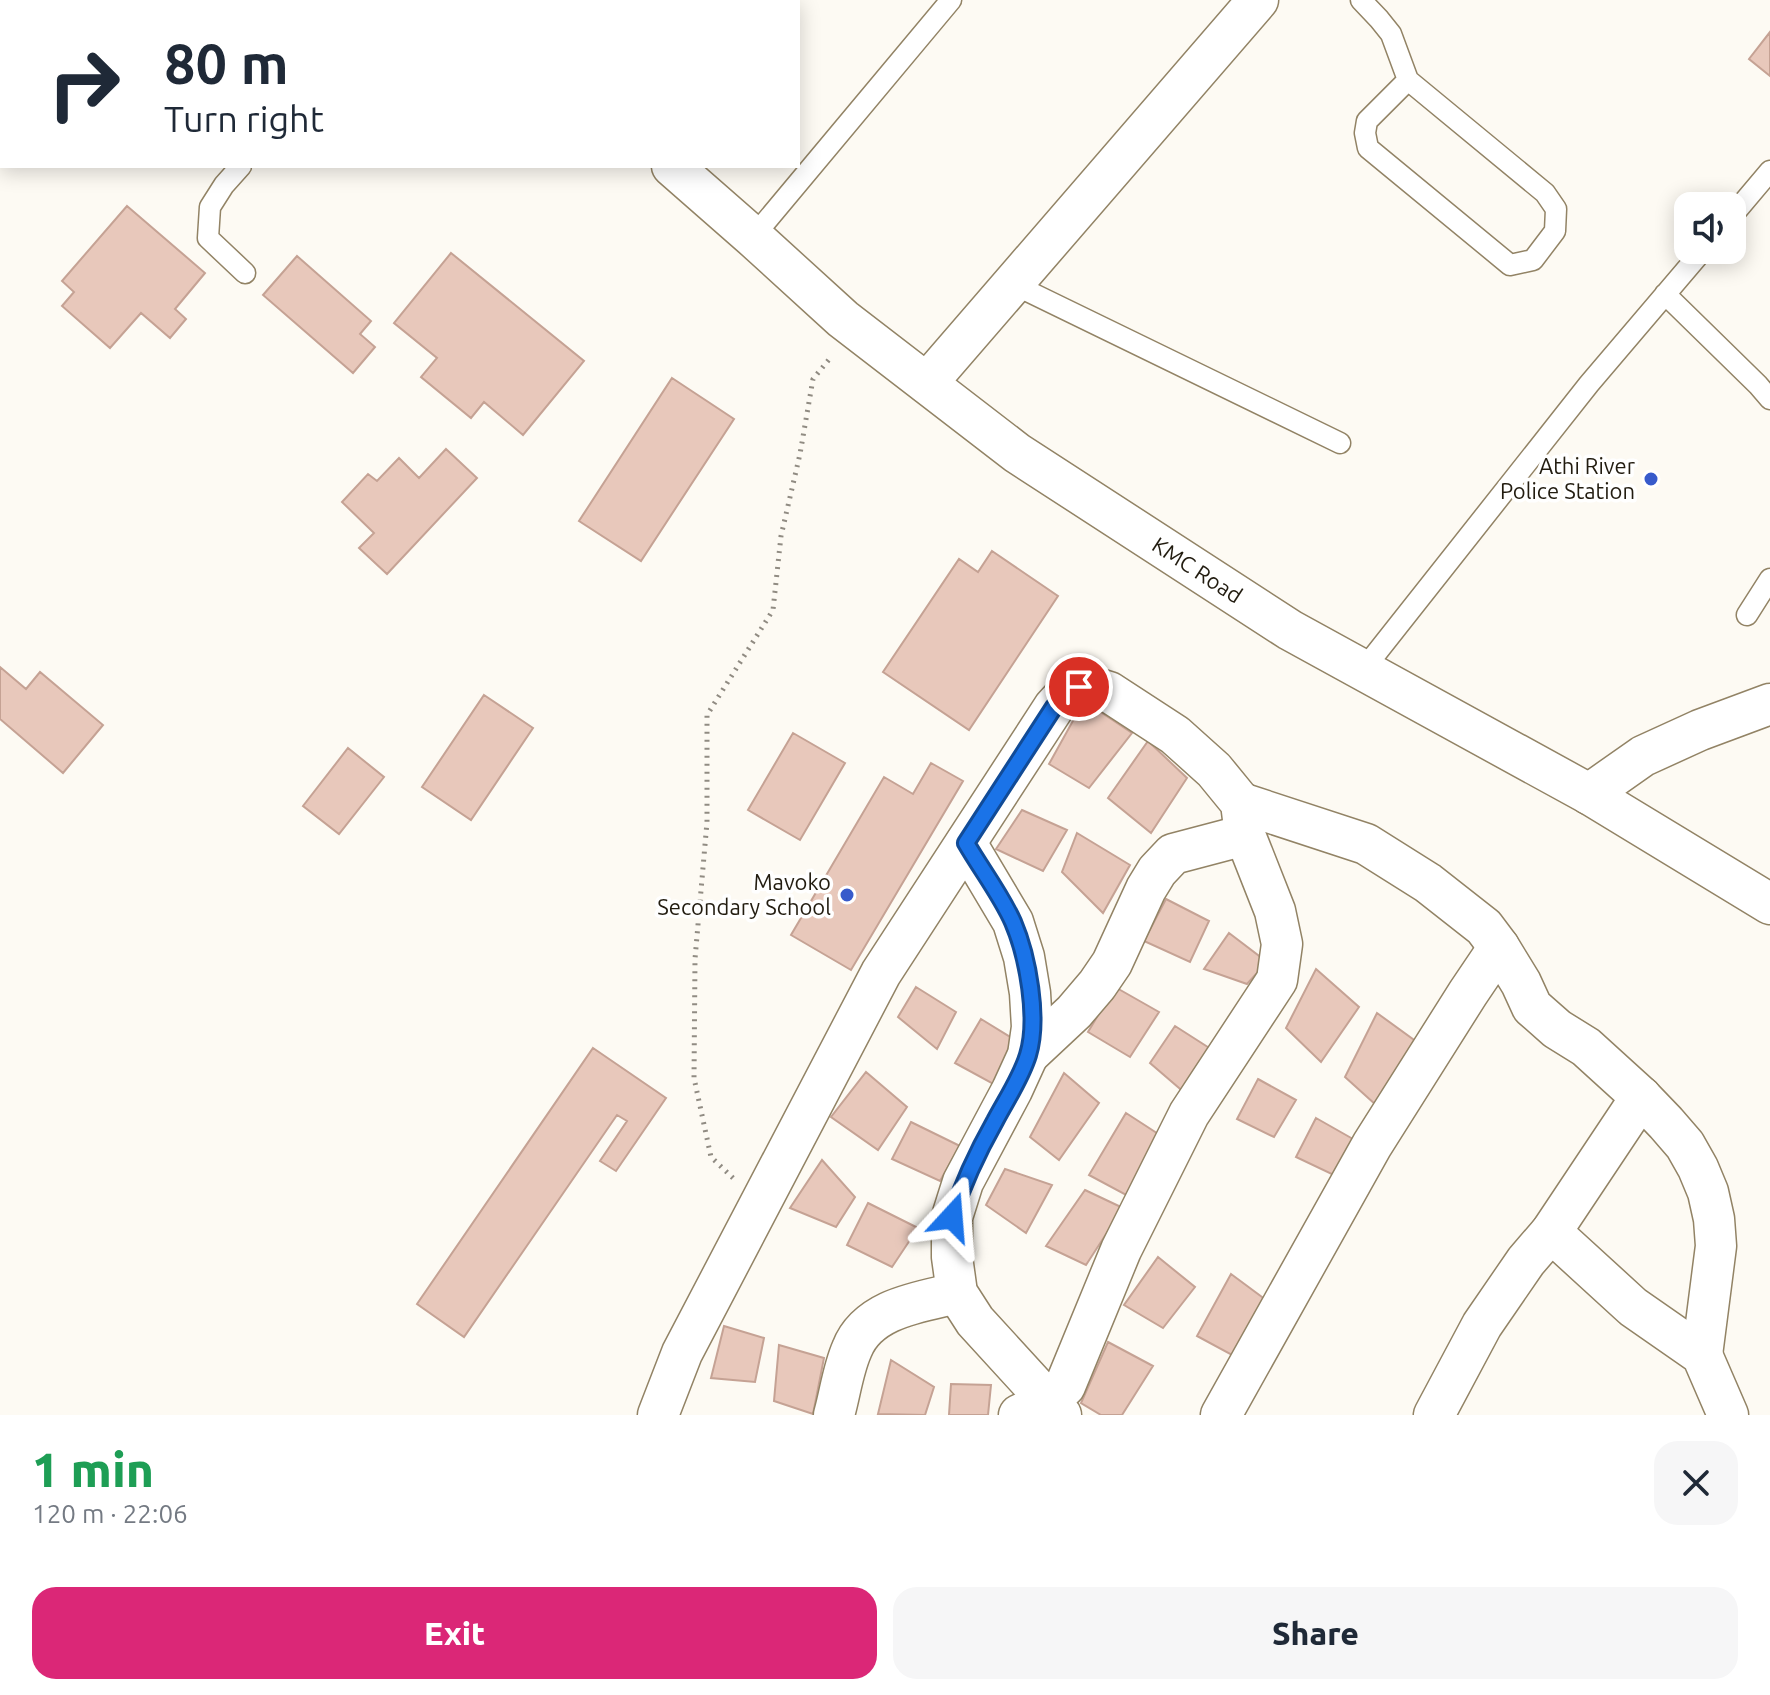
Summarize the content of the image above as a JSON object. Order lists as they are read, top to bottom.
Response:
{
  "streets": {
    "street": ["KMC Road"]
  },
  "places": ["Athi River Police Station", "Mavoko Secondary School"],
  "page": {
    "turn": ["80 m", "Turn right"],
    "heading": ["1 min", "120 m · 22:06"],
    "buttons": ["Exit", "Share"]
  }
}
